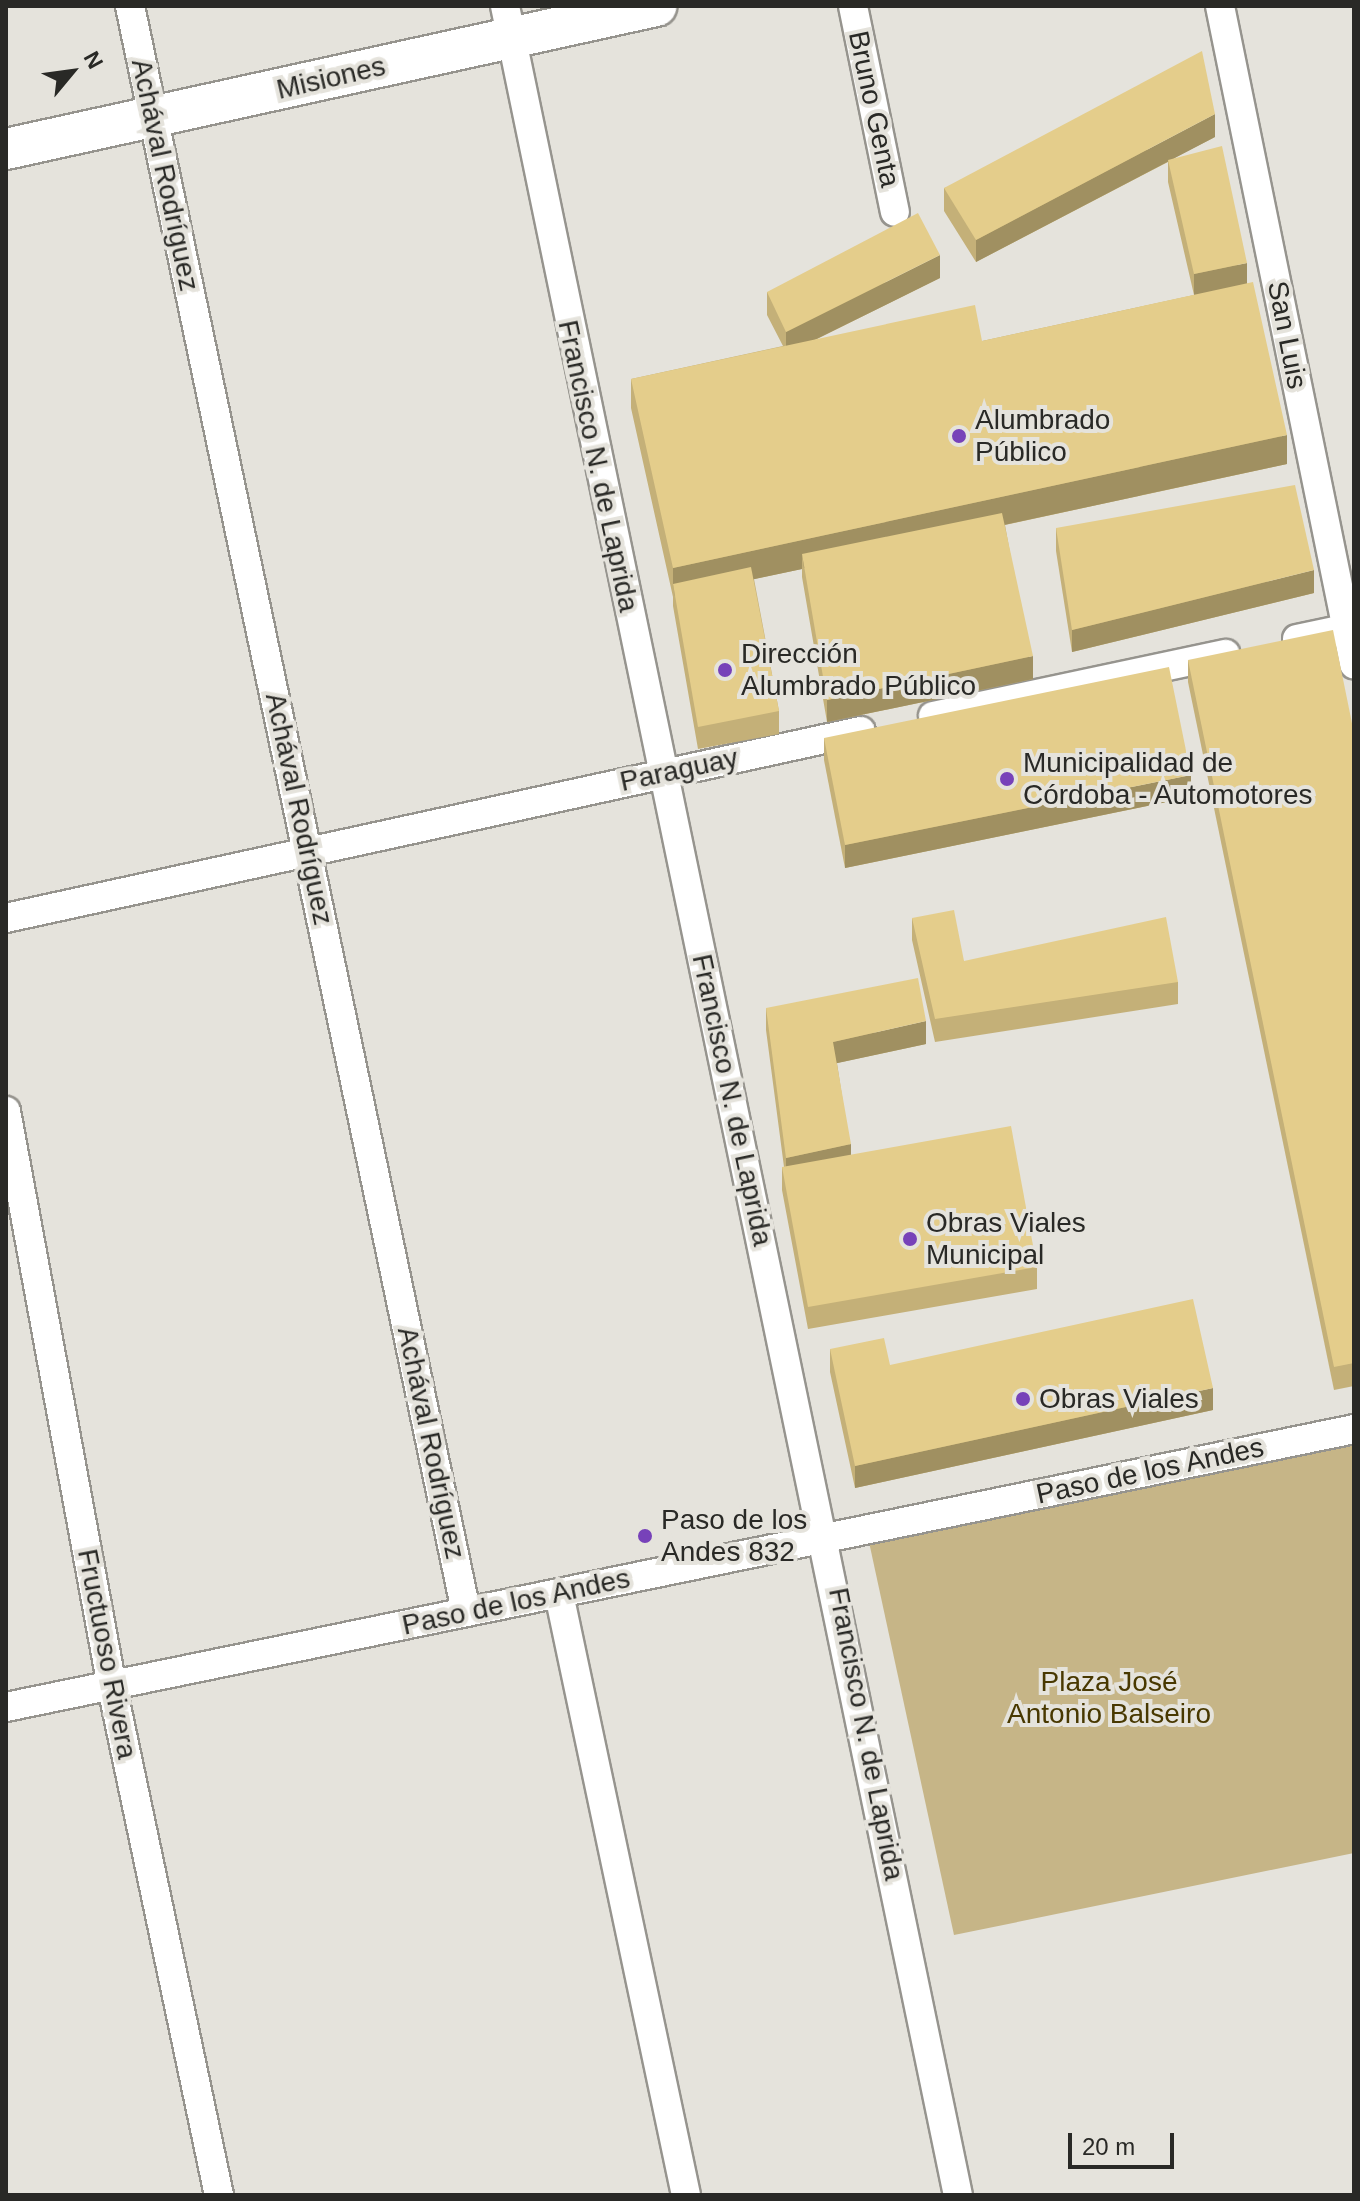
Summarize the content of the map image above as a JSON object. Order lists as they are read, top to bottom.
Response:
{
  "streets": {
    "street": [
      "Misiones",
      "Bruno Genta",
      "Achával Rodríguez",
      "San Luis",
      "Francisco N. de Laprida",
      "Paraguay",
      "Paso de los Andes",
      "Fructuoso Rivera"
    ]
  },
  "crossings": [
    ["Misiones", "Achával Rodríguez"],
    ["Misiones", "Francisco N. de Laprida"],
    ["Achával Rodríguez", "Paraguay"],
    ["Achával Rodríguez", "Paso de los Andes"],
    ["San Luis", "Paraguay"],
    ["Francisco N. de Laprida", "Paraguay"],
    ["Francisco N. de Laprida", "Paso de los Andes"],
    ["Paso de los Andes", "Fructuoso Rivera"]
  ],
  "parks": ["Plaza José Antonio Balseiro"],
  "places": [
    "Alumbrado Público",
    "Dirección Alumbrado Público",
    "Municipalidad de Córdoba - Automotores",
    "Obras Viales Municipal",
    "Obras Viales",
    "Paso de los Andes 832"
  ],
  "scale_bar": "20 m",
  "north": "top right"
}
